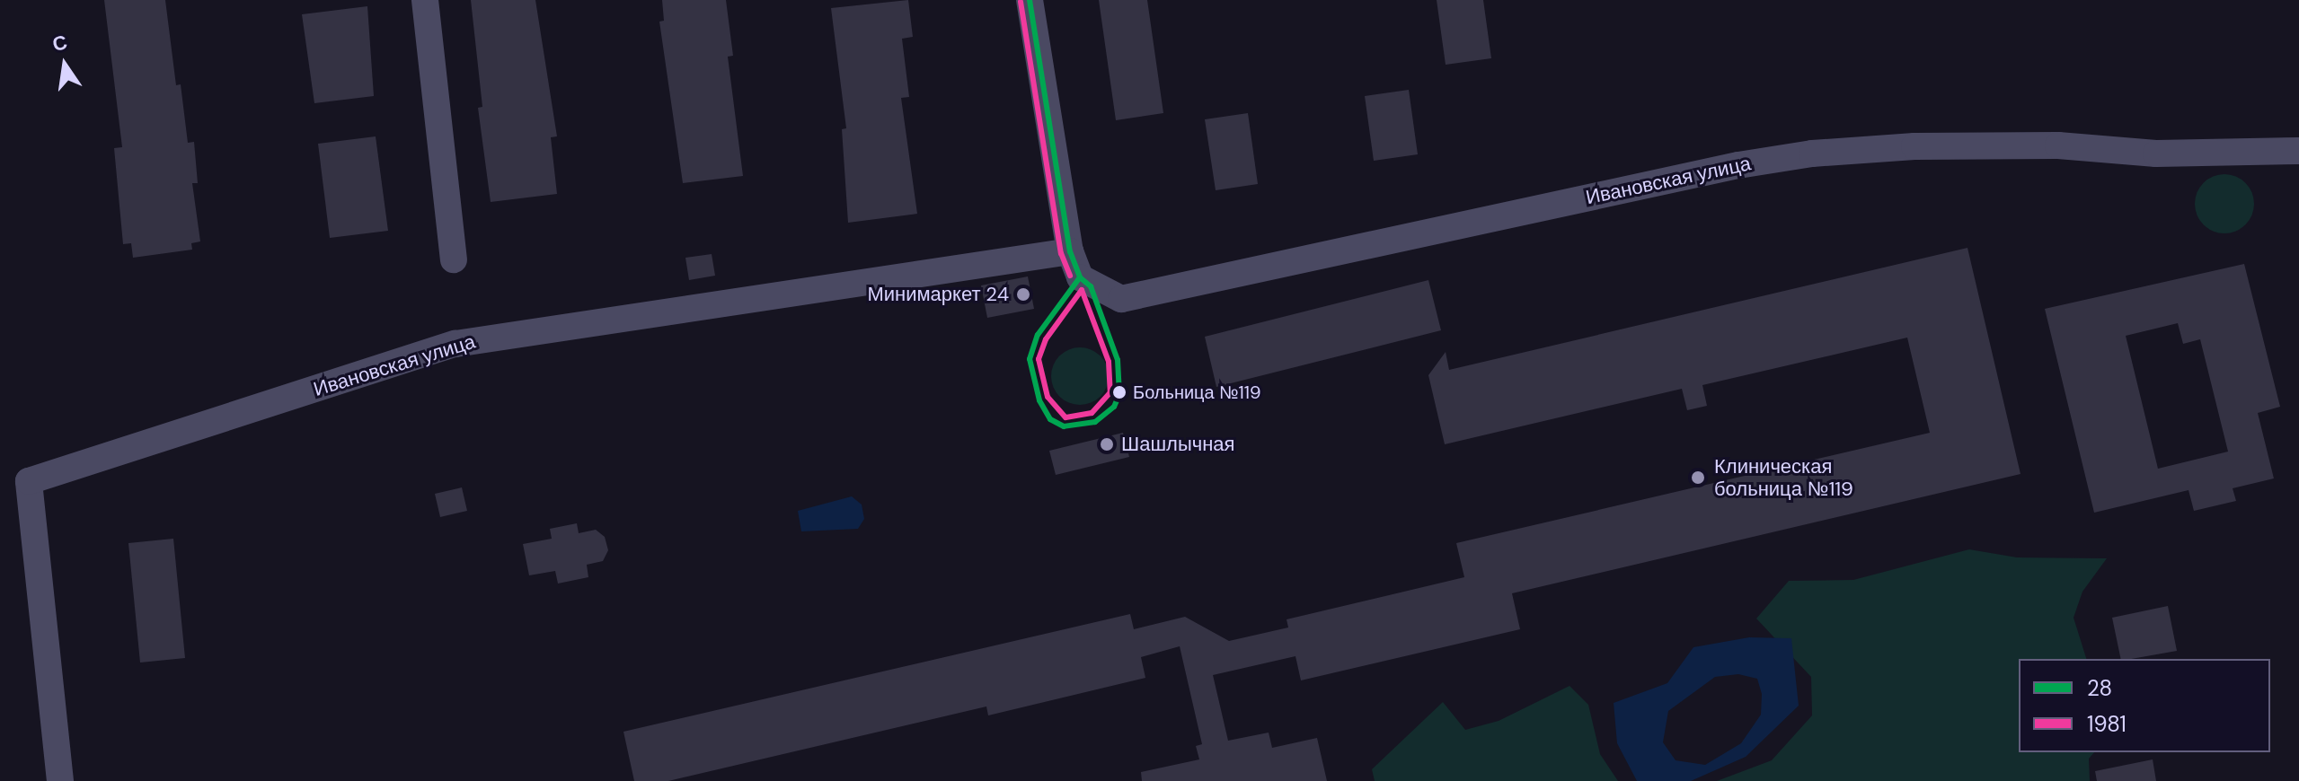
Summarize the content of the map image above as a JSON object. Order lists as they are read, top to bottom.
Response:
{
  "streets": {
    "street": ["Ивановская улица"]
  },
  "places": [
    "Минимаркет 24",
    "Больница №119",
    "Шашлычная",
    "Клиническая больница №119"
  ],
  "lines": ["transit line 28", "transit line 1981"],
  "legend": ["28", "1981"],
  "north": "top"
}
